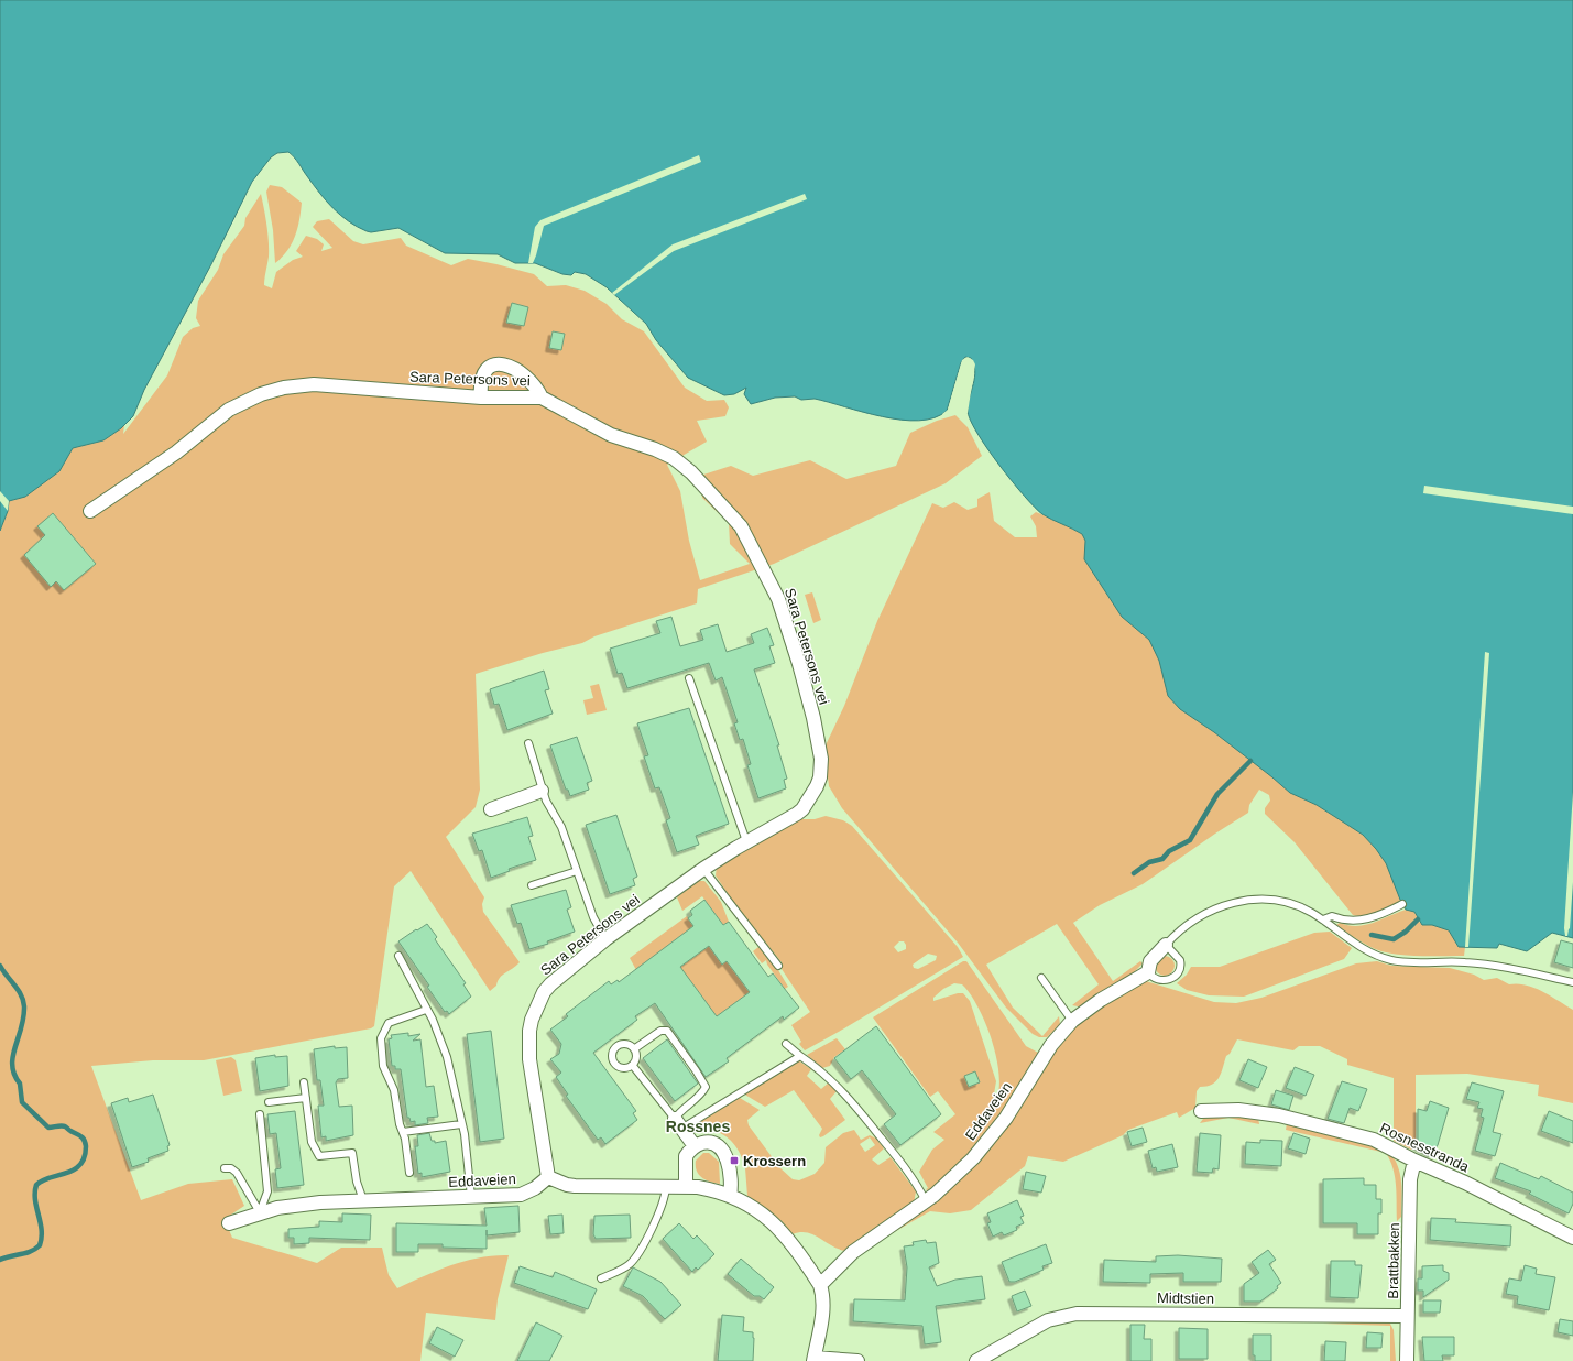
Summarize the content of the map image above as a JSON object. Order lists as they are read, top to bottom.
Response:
{
  "streets": {
    "street": [
      "Sara Petersons vei",
      "Eddaveien",
      "Rosnesstranda",
      "Brattbakken",
      "Midtstien"
    ]
  },
  "crossings": [
    ["Sara Petersons vei", "Eddaveien"],
    ["Rosnesstranda", "Brattbakken"],
    ["Brattbakken", "Midtstien"]
  ],
  "districts": ["Rossnes"],
  "places": {
    "transit": ["Krossern"]
  }
}
